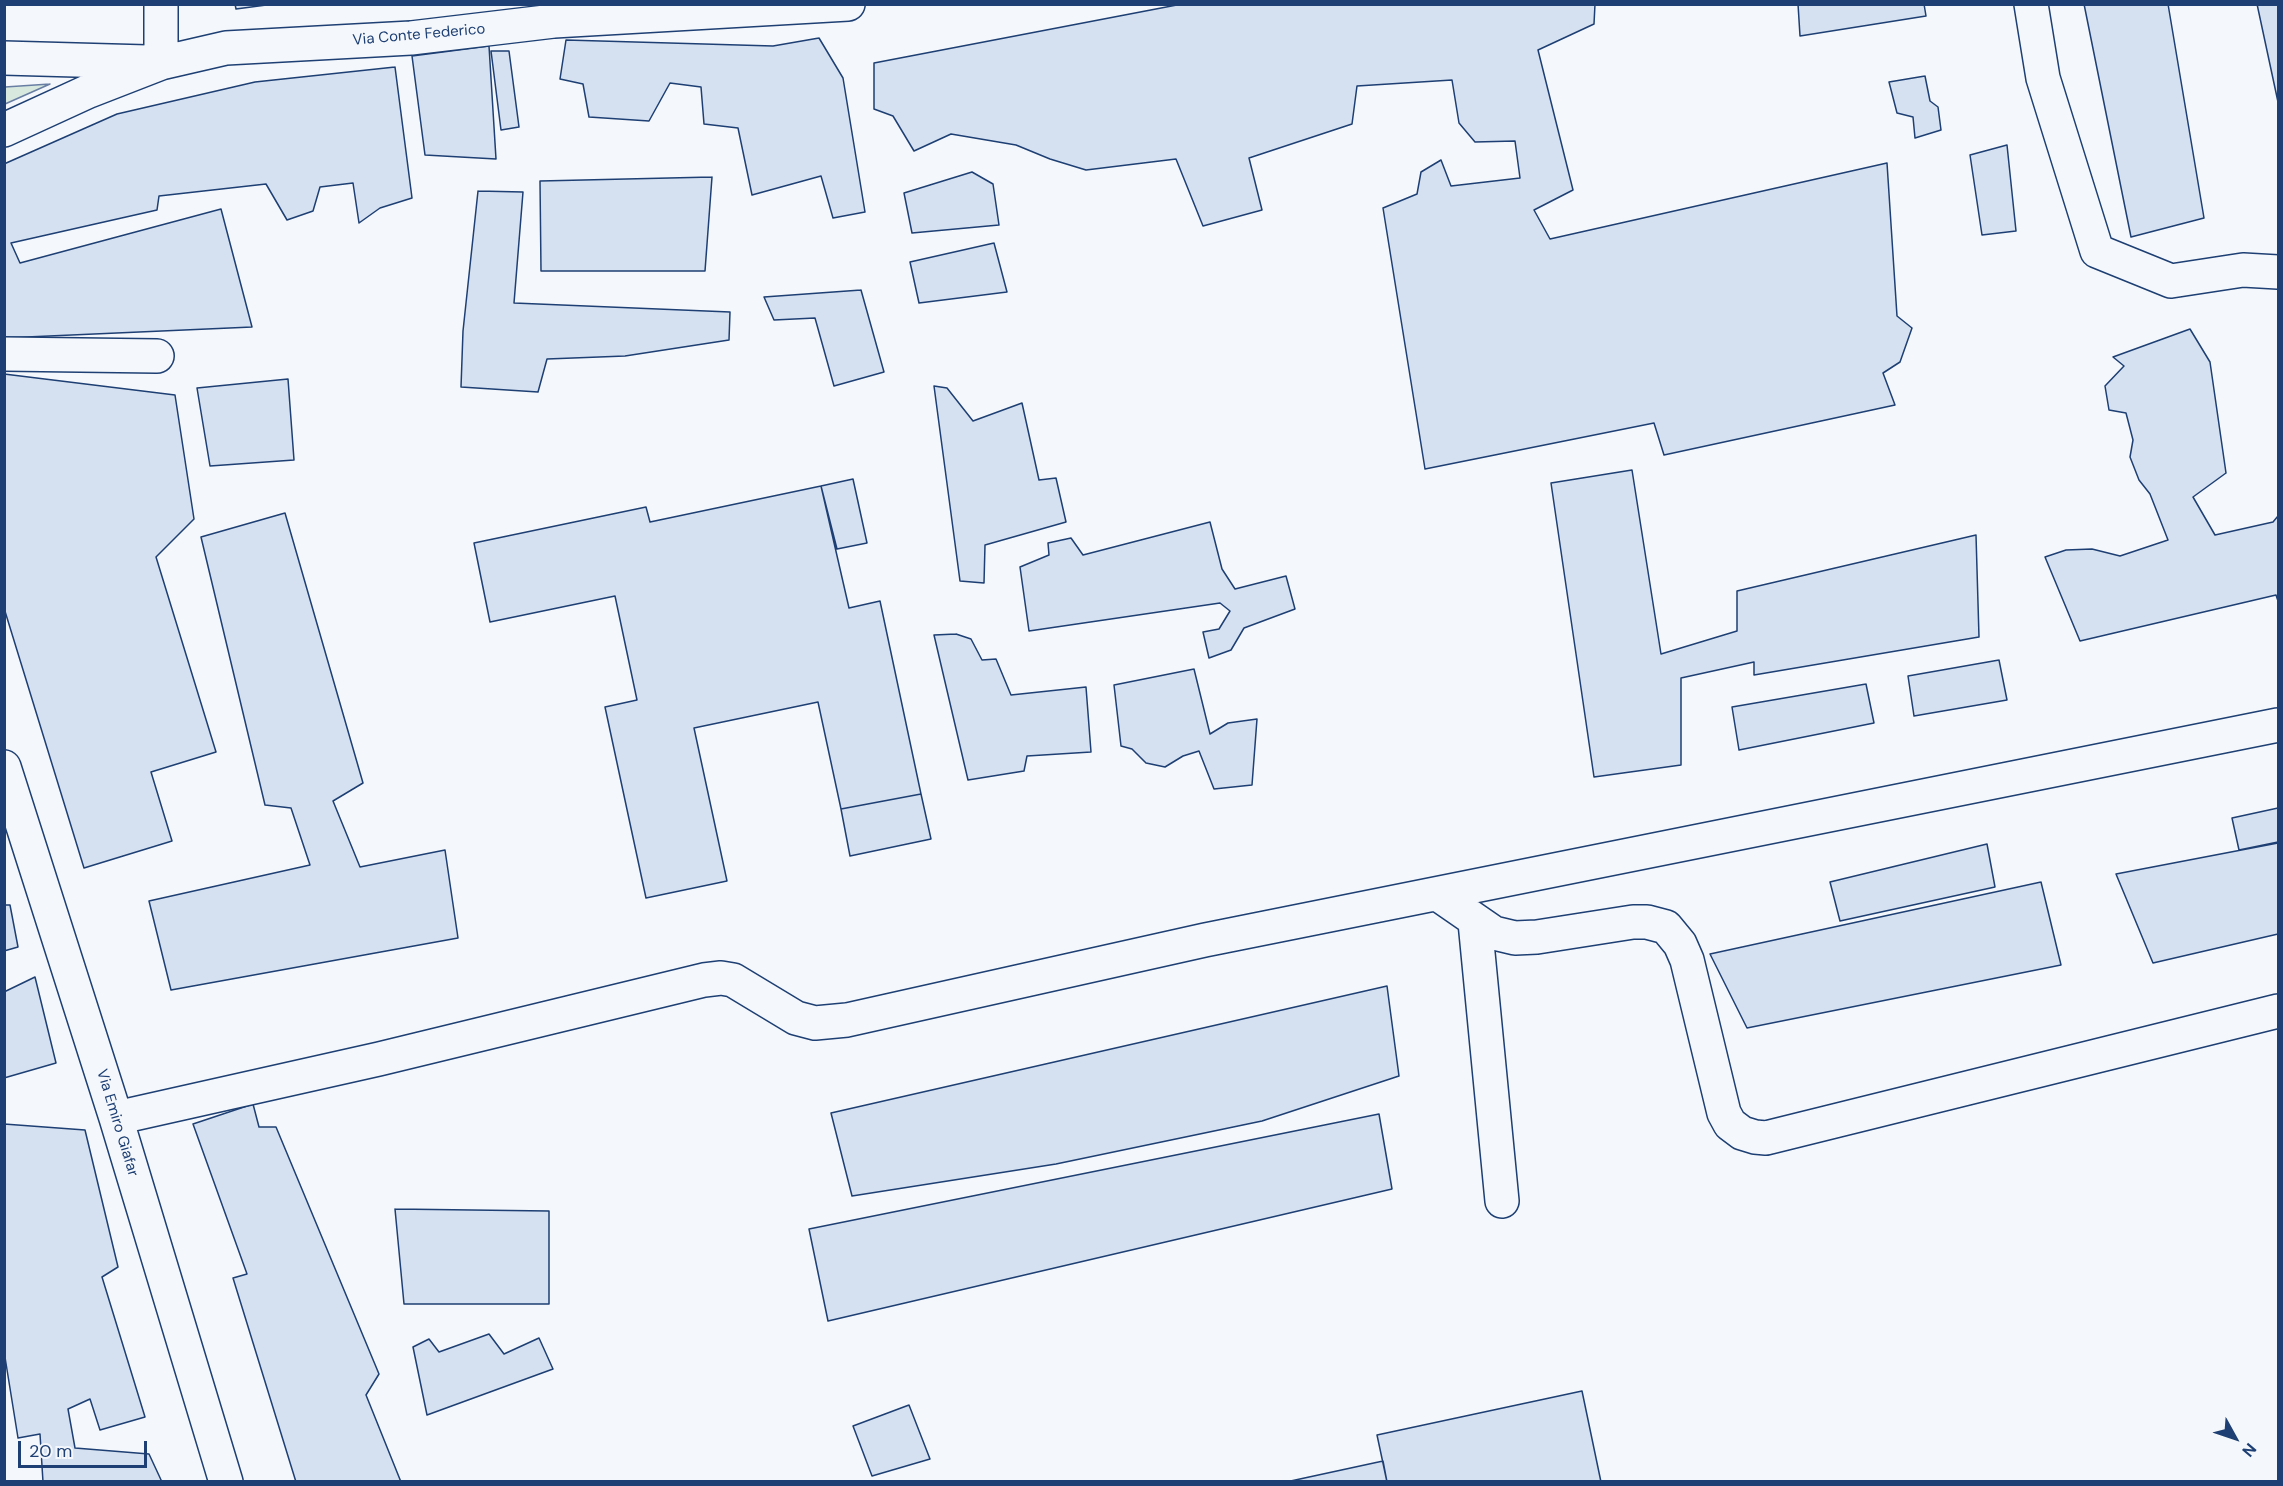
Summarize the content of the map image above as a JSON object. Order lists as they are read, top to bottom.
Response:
{
  "streets": {
    "street": ["Via Conte Federico", "Via Emiro Giafar"]
  },
  "scale_bar": "20 m",
  "north": "bottom right"
}
